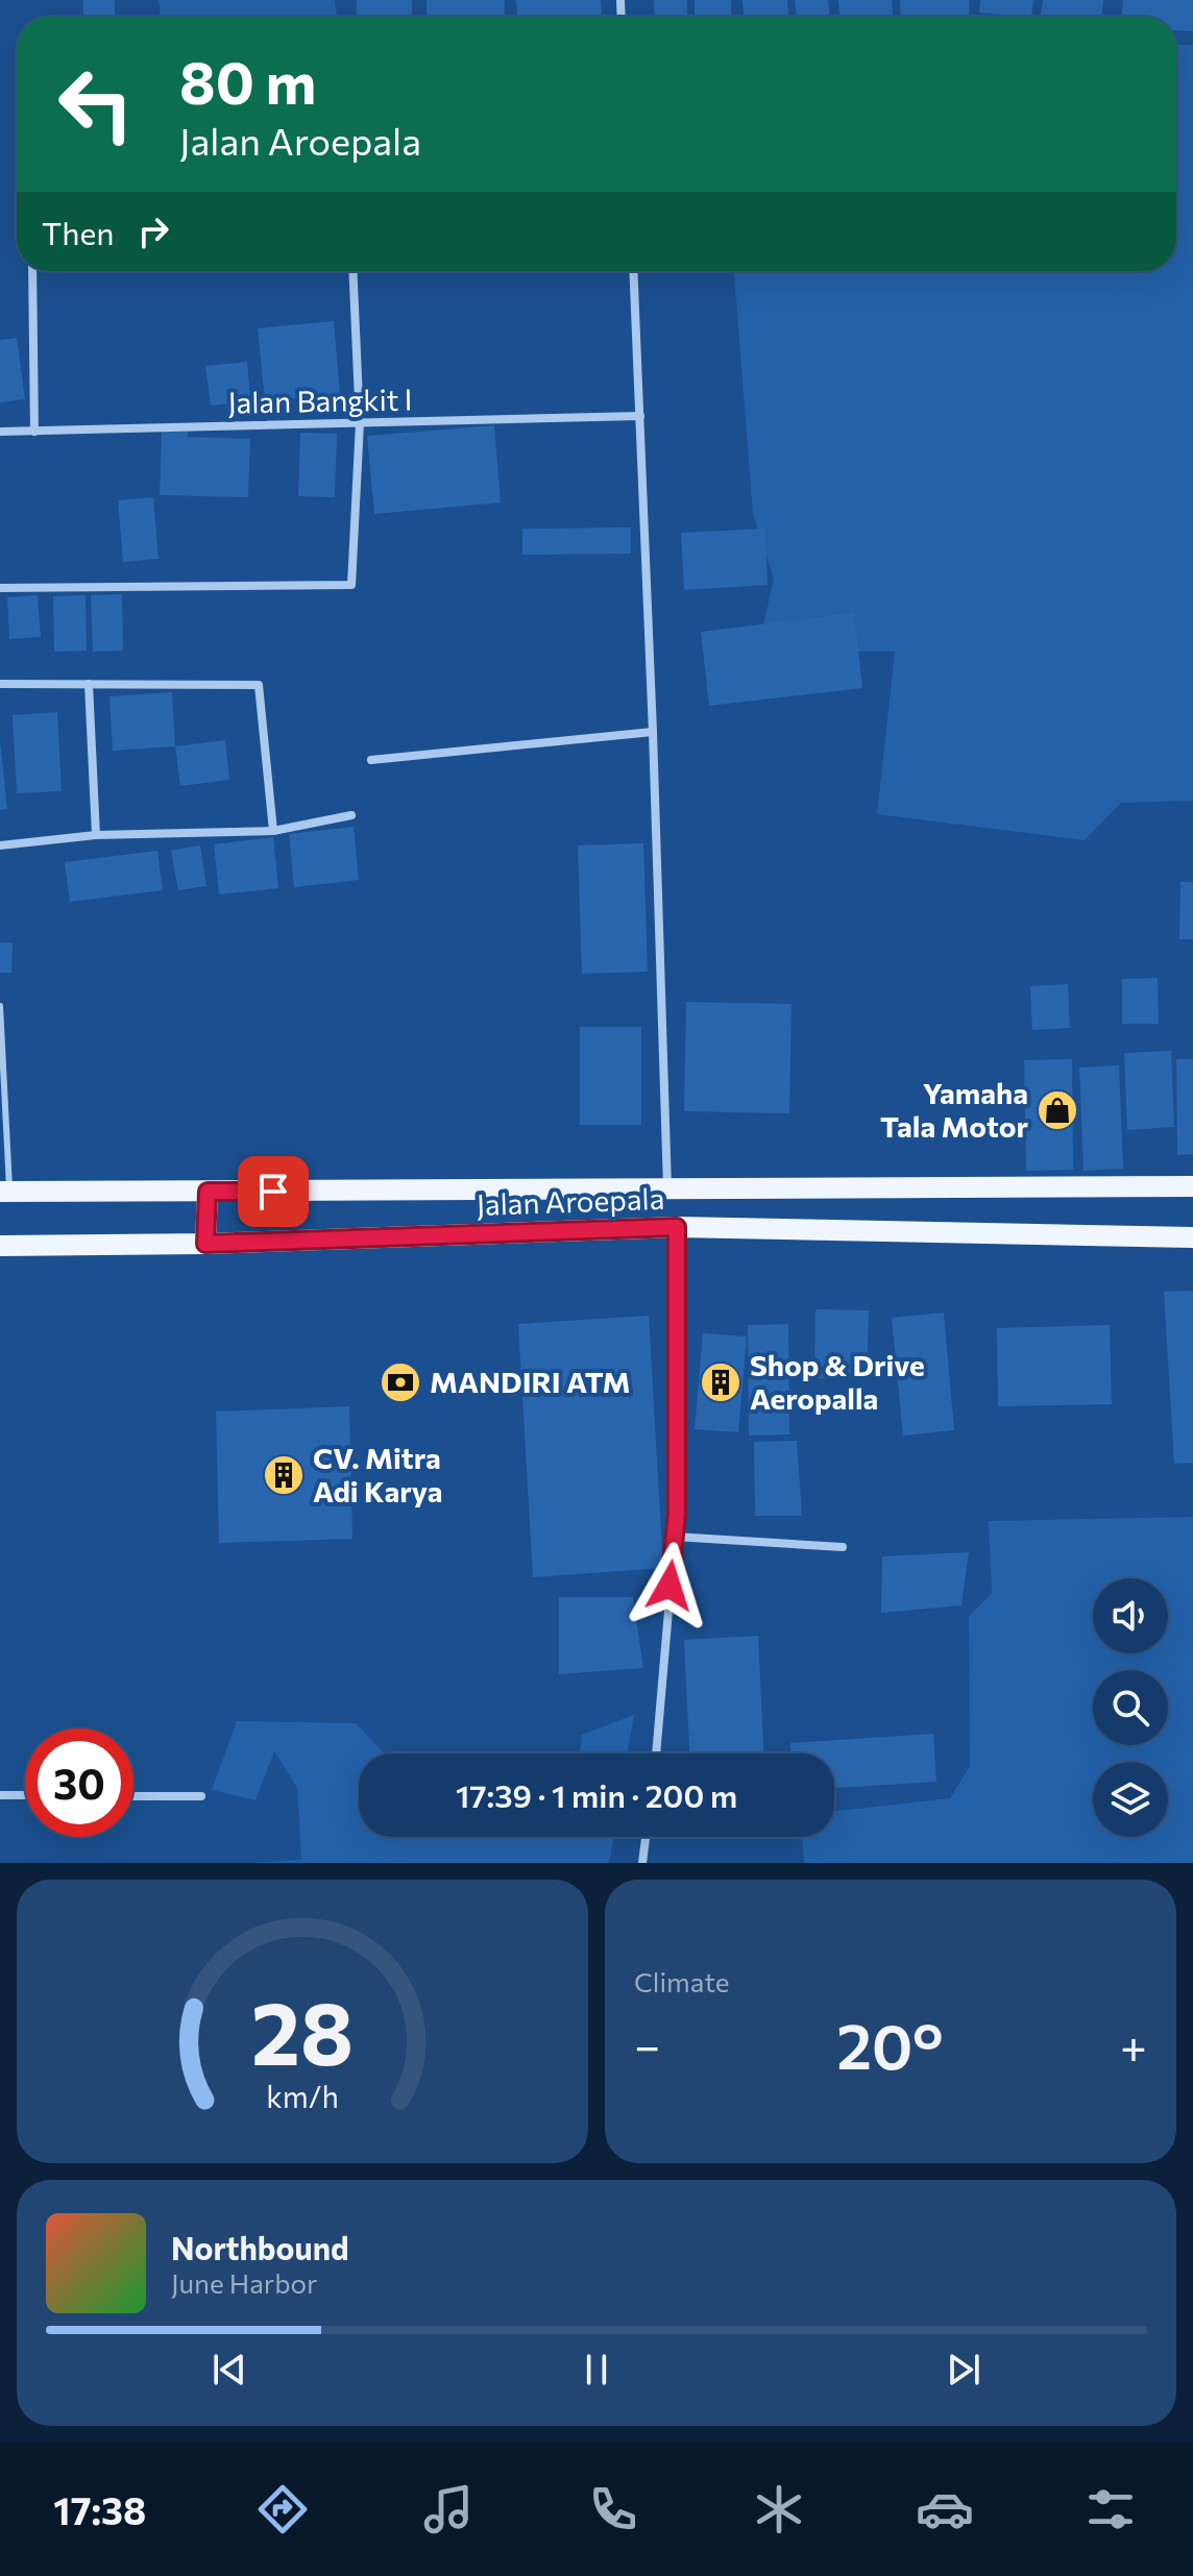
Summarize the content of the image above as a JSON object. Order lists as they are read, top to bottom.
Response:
{
  "streets": {
    "main road": ["Jalan Aroepala"],
    "street": ["Jalan Bangkit I"]
  },
  "places": {
    "shop": ["Yamaha Tala Motor"],
    "bank": ["MANDIRI ATM"],
    "building": ["Shop & Drive Aeropalla", "CV. Mitra Adi Karya"]
  },
  "page": {
    "turn": ["80 m", "Jalan Aroepala"],
    "then": "Then",
    "limit": "30",
    "trip": "17:39 · 1 min · 200 m",
    "tile": "Climate",
    "heat": ["−", "20°", "+"],
    "song": ["Northbound", "June Harbor"],
    "tabs": "17:38",
    "gauge": ["28", "km/h"]
  }
}
